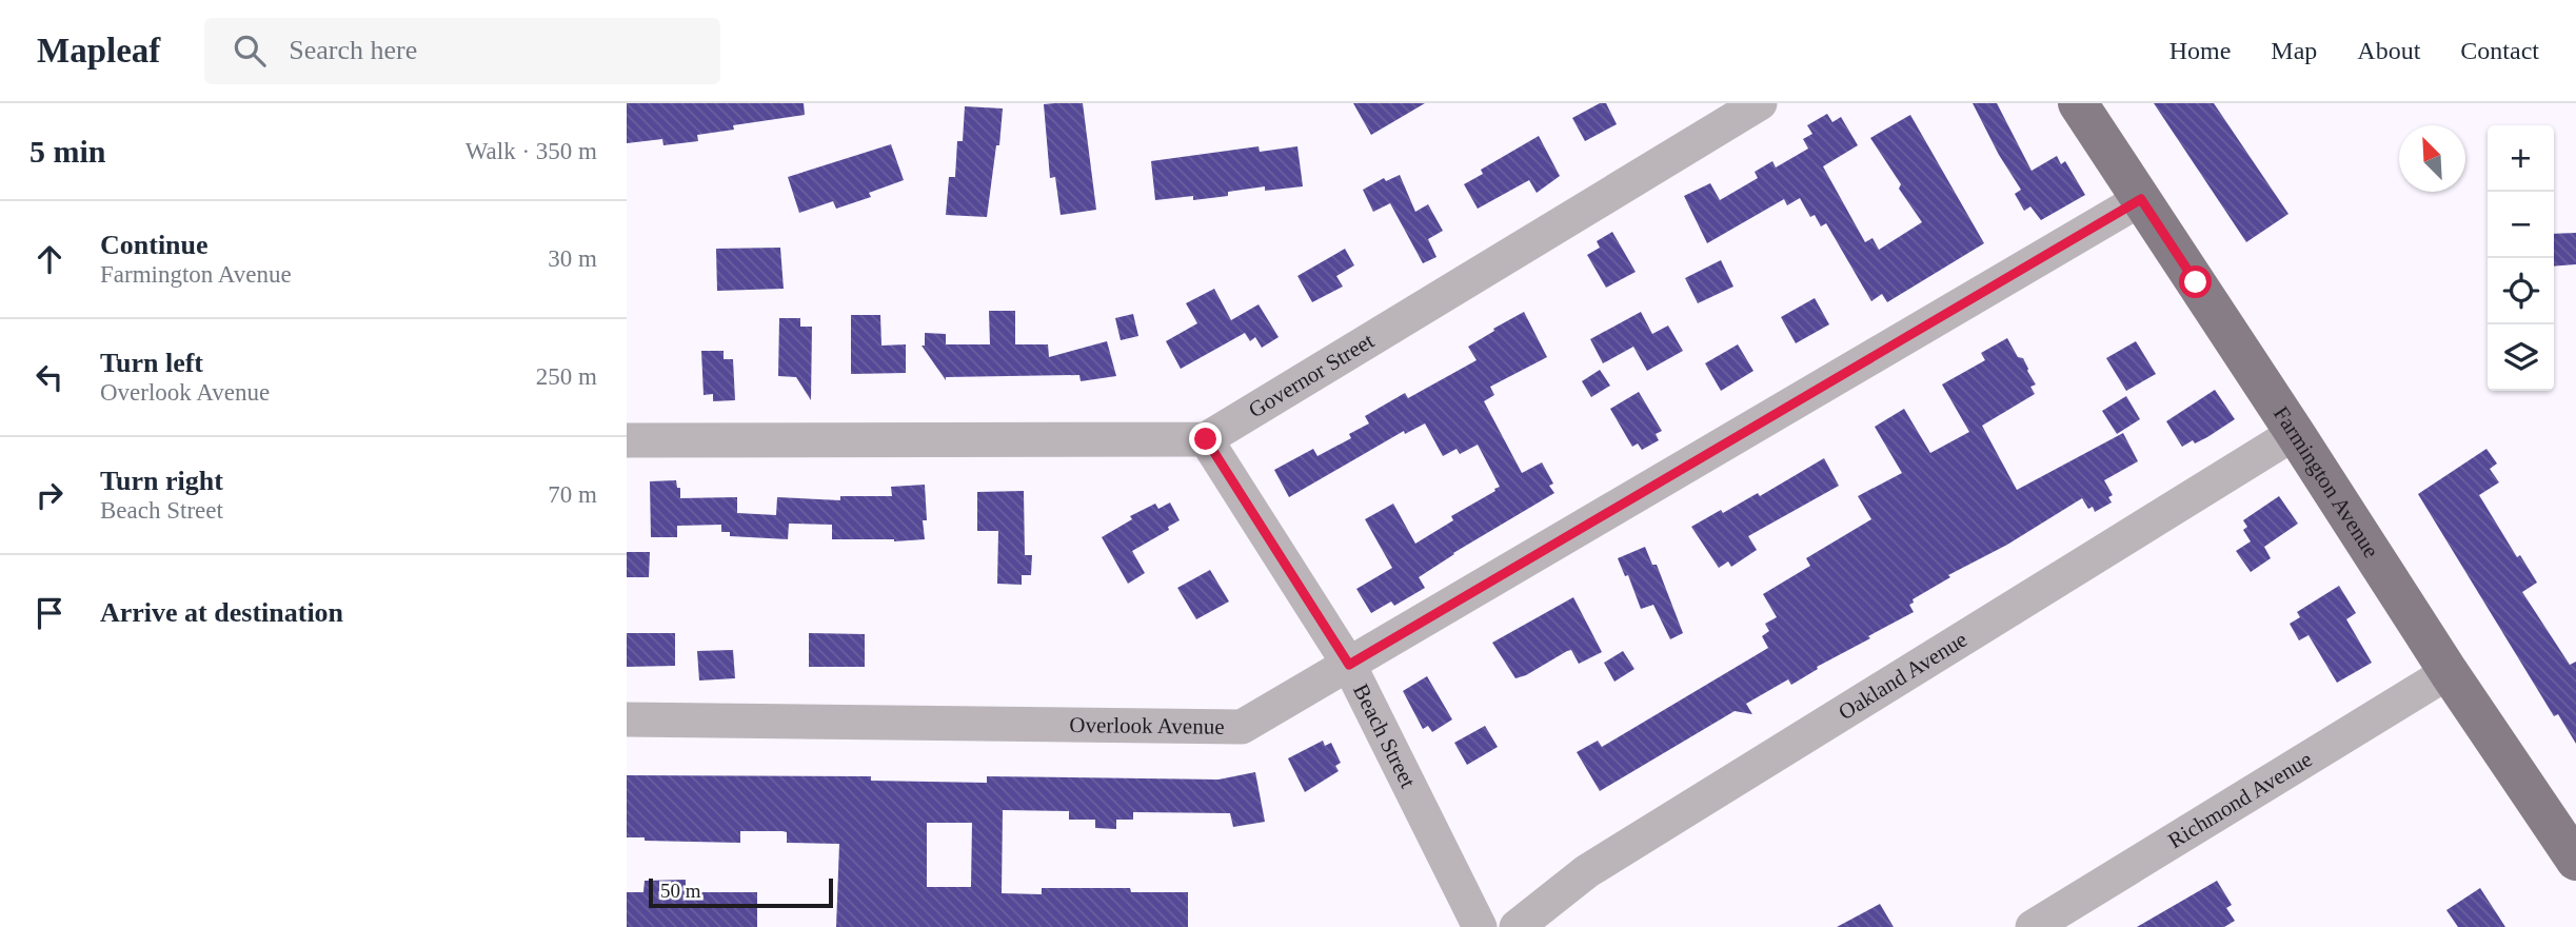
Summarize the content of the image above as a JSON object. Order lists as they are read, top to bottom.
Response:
{
  "streets": {
    "main road": ["Farmington Avenue"],
    "street": [
      "Governor Street",
      "Oakland Avenue",
      "Overlook Avenue",
      "Beach Street",
      "Richmond Avenue"
    ]
  },
  "crossings": [
    ["Governor Street", "Beach Street"],
    ["Farmington Avenue", "Oakland Avenue"],
    ["Farmington Avenue", "Overlook Avenue"],
    ["Farmington Avenue", "Richmond Avenue"],
    ["Overlook Avenue", "Beach Street"]
  ],
  "scale_bar": "50 m",
  "north": "top left",
  "page": {
    "header": "Mapleaf",
    "search": "Search here",
    "nav": [
      "Home",
      "Map",
      "About",
      "Contact"
    ],
    "heading": ["5 min", "Walk · 350 m"],
    "map_buttons": ["+", "−"],
    "list": [
      ["Continue", "Farmington Avenue", "30 m"],
      ["Turn left", "Overlook Avenue", "250 m"],
      ["Turn right", "Beach Street", "70 m"],
      "Arrive at destination"
    ],
    "scale": "50 m"
  }
}
